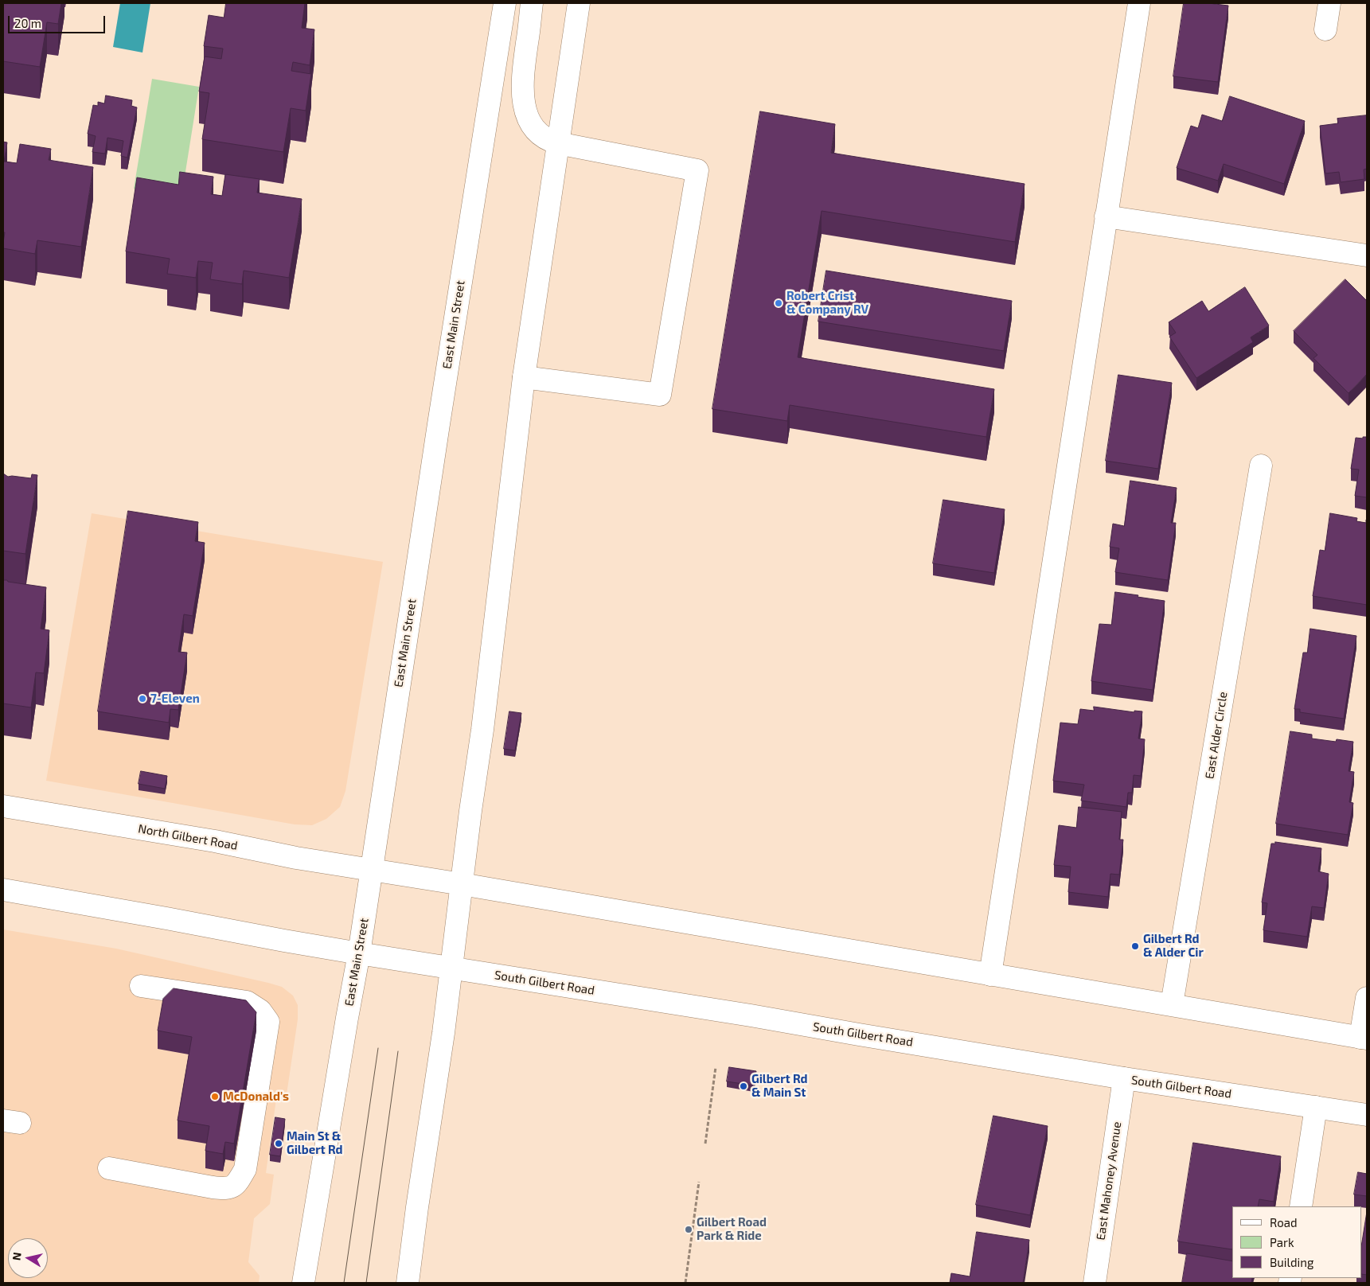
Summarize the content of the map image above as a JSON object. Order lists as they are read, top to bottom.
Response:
{
  "streets": {
    "main road": [
      "East Main Street",
      "East Alder Circle",
      "North Gilbert Road",
      "South Gilbert Road",
      "East Mahoney Avenue"
    ]
  },
  "crossings": [
    ["East Main Street", "North Gilbert Road"],
    ["East Main Street", "South Gilbert Road"],
    ["South Gilbert Road", "East Mahoney Avenue"]
  ],
  "places": [
    "Robert Crist & Company RV",
    "7-Eleven",
    "Gilbert Rd & Alder Cir",
    "Gilbert Rd & Main St",
    "McDonald's",
    "Main St & Gilbert Rd",
    "Gilbert Road Park & Ride"
  ],
  "legend": ["Road", "Park", "Building"],
  "scale_bar": "20 m",
  "north": "left"
}
